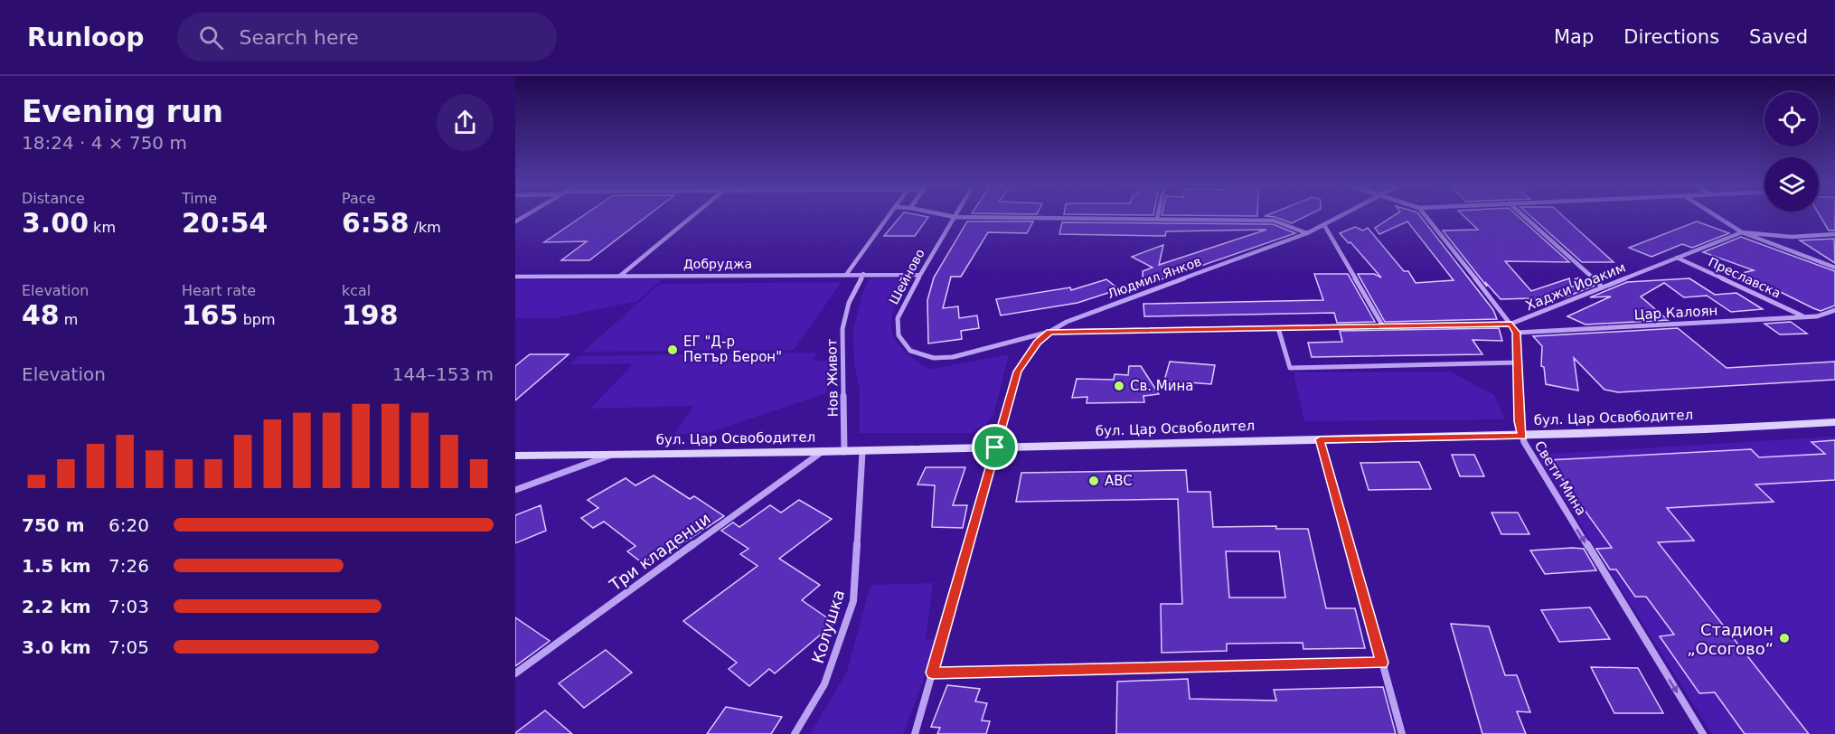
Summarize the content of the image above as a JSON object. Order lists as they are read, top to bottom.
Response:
{
  "streets": {
    "main road": ["бул. Цар Освободител"],
    "street": [
      "Добруджа",
      "Шейново",
      "Людмил Янков",
      "Преславска",
      "Хаджи Йоаким",
      "Цар Калоян",
      "Нов Живот",
      "Свети Мина",
      "Три кладенци",
      "Колушка"
    ]
  },
  "crossings": [
    ["Добруджа", "Шейново"],
    ["Добруджа", "Нов Живот"],
    ["Шейново", "Людмил Янков"],
    ["Людмил Янков", "Хаджи Йоаким"],
    ["Преславска", "Хаджи Йоаким"],
    ["Преславска", "Цар Калоян"],
    ["Цар Калоян", "Свети Мина"],
    ["Нов Живот", "бул. Цар Освободител"],
    ["бул. Цар Освободител", "Свети Мина"],
    ["бул. Цар Освободител", "Три кладенци"],
    ["бул. Цар Освободител", "Колушка"]
  ],
  "one_way": ["Свети Мина"],
  "places": [
    "ЕГ \"Д-р Петър Берон\"",
    "Св. Мина",
    "ABC",
    "Стадион „Осогово“"
  ],
  "page": {
    "header": "Runloop",
    "search": "Search here",
    "nav": ["Map", "Directions", "Saved"],
    "heading": ["Evening run", "18:24 · 4 × 750 m"],
    "stats": [
      ["Distance", "3.00 km"],
      ["Time", "20:54"],
      ["Pace", "6:58 /km"],
      ["Elevation", "48 m"],
      ["Heart rate", "165 bpm"],
      ["kcal", "198"]
    ],
    "chart": ["Elevation", "144–153 m"],
    "list": [
      {
        "name": "750 m",
        "note": "6:20"
      },
      {
        "name": "1.5 km",
        "note": "7:26"
      },
      {
        "name": "2.2 km",
        "note": "7:03"
      },
      {
        "name": "3.0 km",
        "note": "7:05"
      }
    ]
  }
}
